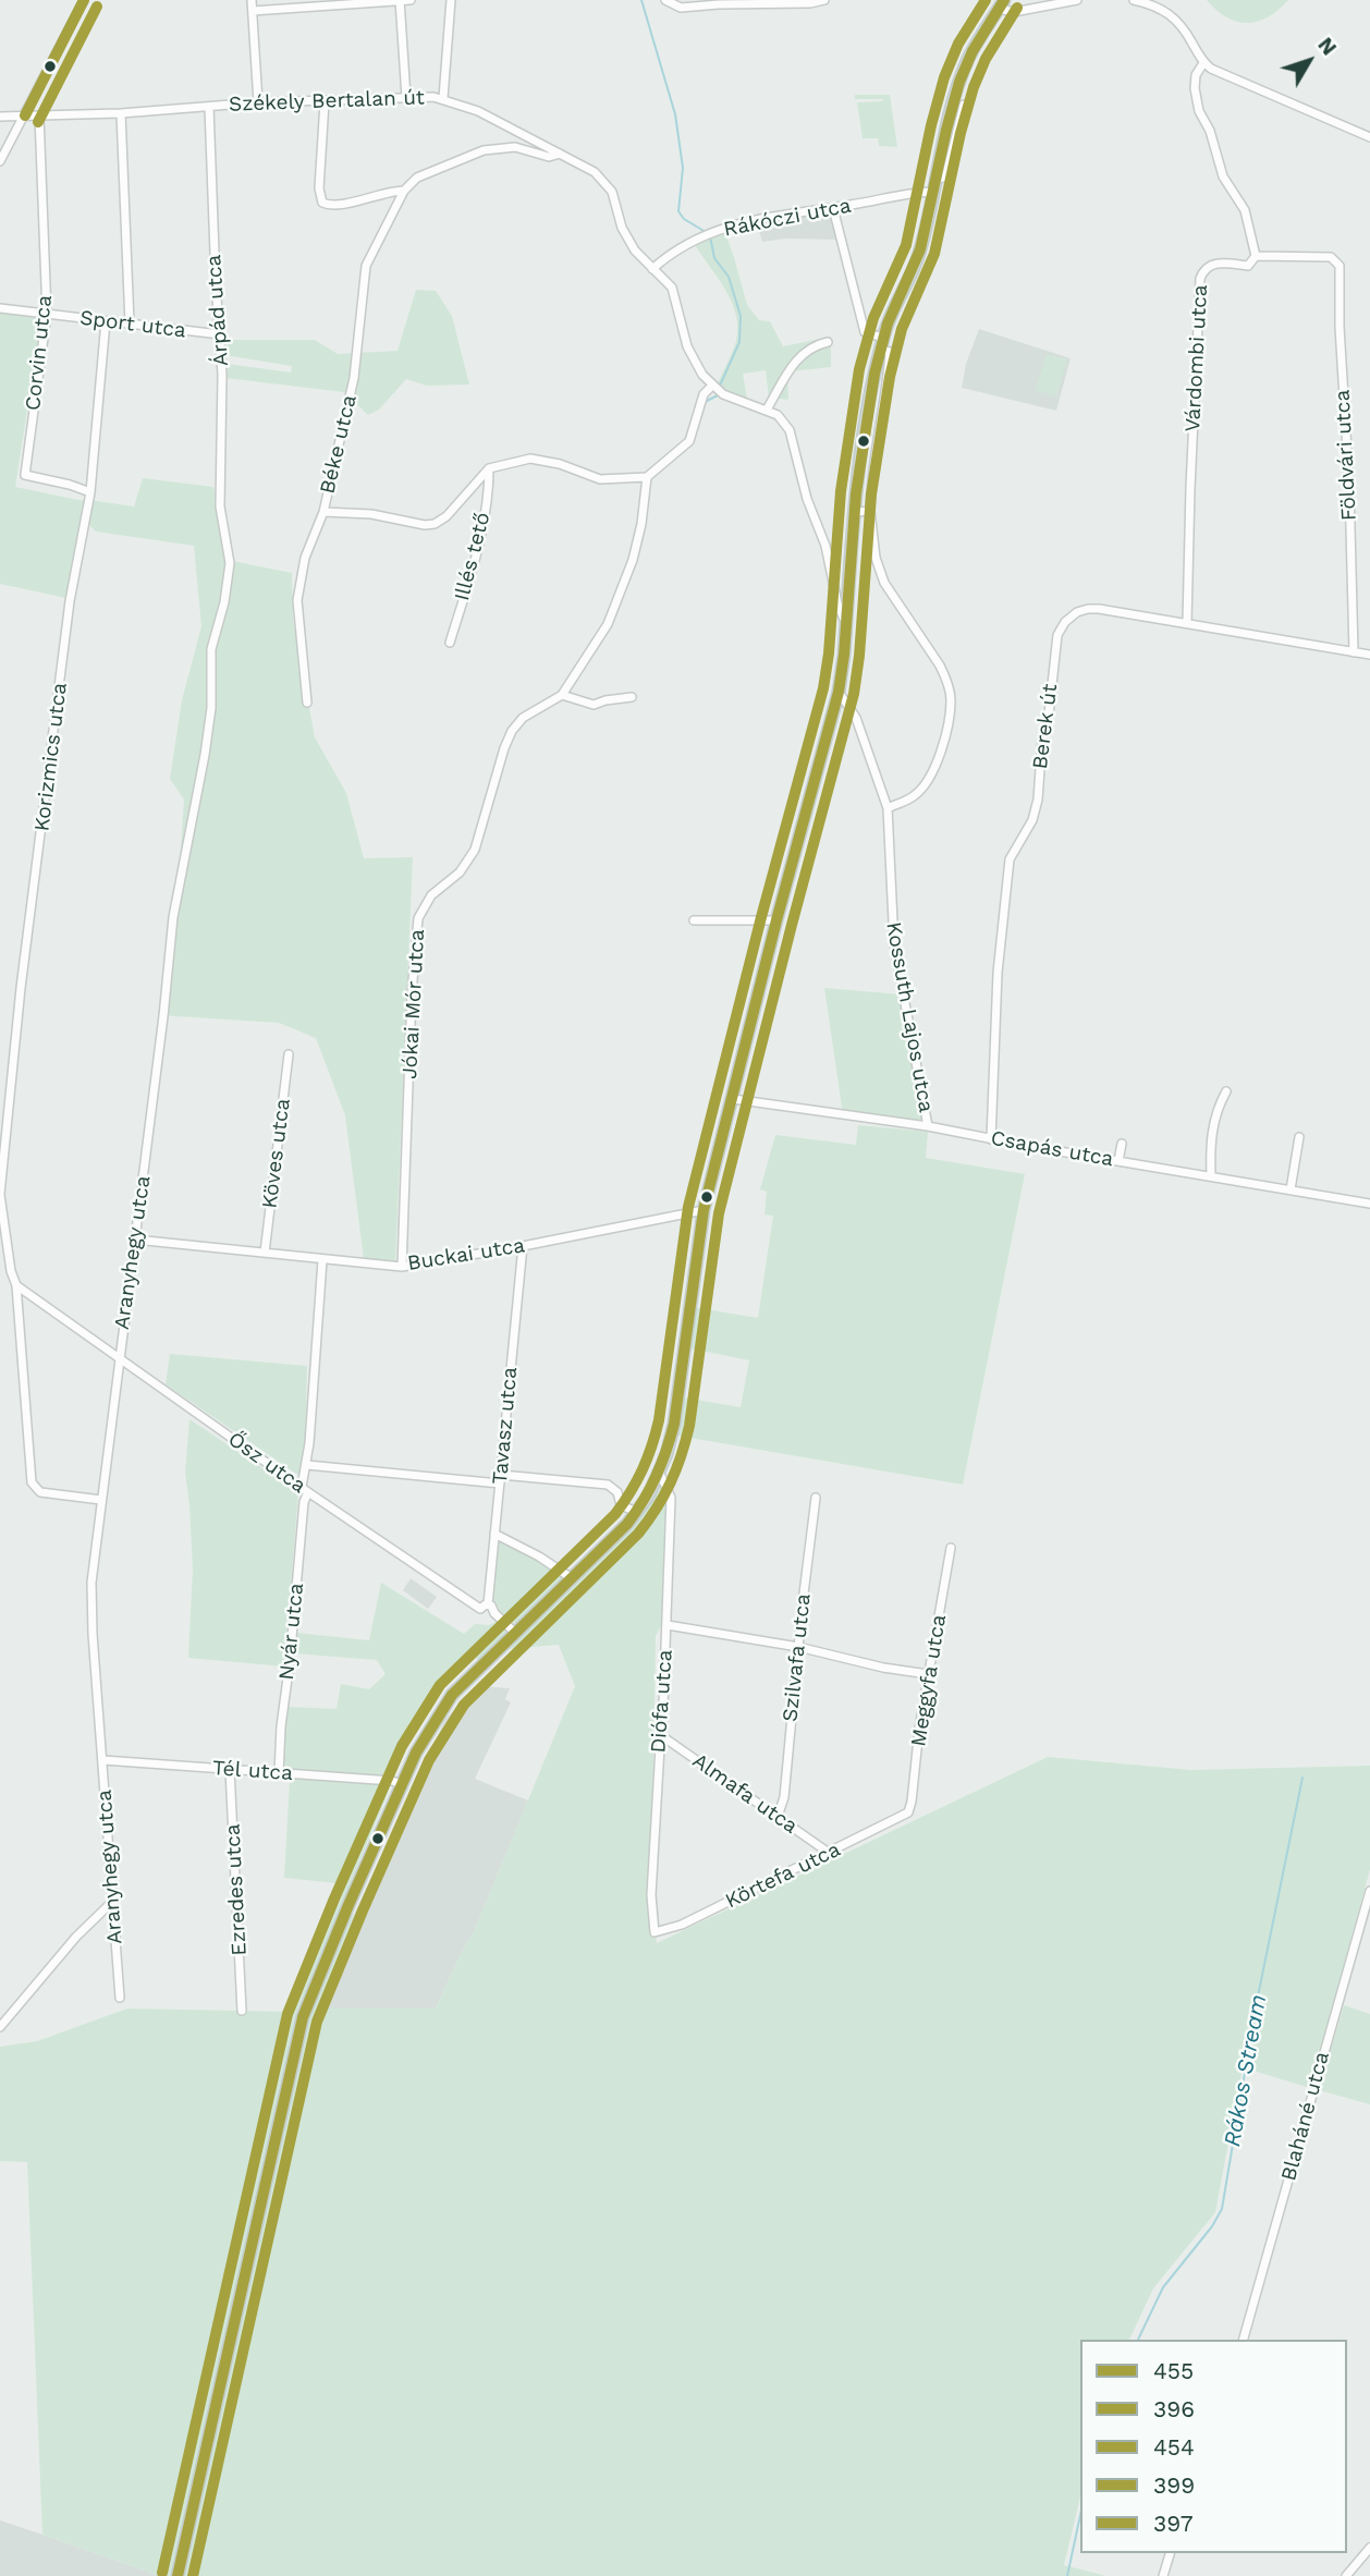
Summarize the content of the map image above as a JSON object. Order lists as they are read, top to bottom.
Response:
{
  "streets": {
    "street": [
      "Székely Bertalan út",
      "Rákóczi utca",
      "Árpád utca",
      "Sport utca",
      "Corvin utca",
      "Várdombi utca",
      "Béke utca",
      "Földvári utca",
      "Illés tető",
      "Berek út",
      "Korizmics utca",
      "Jókai Mór utca",
      "Kossuth Lajos utca",
      "Csapás utca",
      "Köves utca",
      "Aranyhegy utca",
      "Buckai utca",
      "Tavasz utca",
      "Ősz utca",
      "Nyár utca",
      "Szilvafa utca",
      "Meggyfa utca",
      "Diófa utca",
      "Tél utca",
      "Almafa utca",
      "Körtefa utca",
      "Ezredes utca",
      "Blaháné utca"
    ]
  },
  "crossings": [
    ["Székely Bertalan út", "Rákóczi utca"],
    ["Székely Bertalan út", "Árpád utca"],
    ["Székely Bertalan út", "Corvin utca"],
    ["Székely Bertalan út", "Béke utca"],
    ["Árpád utca", "Sport utca"],
    ["Árpád utca", "Aranyhegy utca"],
    ["Sport utca", "Corvin utca"],
    ["Sport utca", "Korizmics utca"],
    ["Corvin utca", "Korizmics utca"],
    ["Várdombi utca", "Földvári utca"],
    ["Várdombi utca", "Berek út"],
    ["Földvári utca", "Berek út"],
    ["Berek út", "Csapás utca"],
    ["Korizmics utca", "Aranyhegy utca"],
    ["Korizmics utca", "Ősz utca"],
    ["Jókai Mór utca", "Buckai utca"],
    ["Kossuth Lajos utca", "Csapás utca"],
    ["Köves utca", "Buckai utca"],
    ["Aranyhegy utca", "Buckai utca"],
    ["Aranyhegy utca", "Ősz utca"],
    ["Aranyhegy utca", "Tél utca"],
    ["Buckai utca", "Tavasz utca"],
    ["Buckai utca", "Nyár utca"],
    ["Tavasz utca", "Ősz utca"],
    ["Ősz utca", "Nyár utca"],
    ["Nyár utca", "Tél utca"],
    ["Szilvafa utca", "Almafa utca"],
    ["Meggyfa utca", "Körtefa utca"],
    ["Diófa utca", "Almafa utca"],
    ["Diófa utca", "Körtefa utca"],
    ["Tél utca", "Ezredes utca"],
    ["Almafa utca", "Körtefa utca"]
  ],
  "water": ["Rákos Stream"],
  "lines": [
    "transit line 455",
    "transit line 454",
    "transit line 399",
    "transit line 397",
    "transit line 396"
  ],
  "legend": [
    "455",
    "396",
    "454",
    "399",
    "397"
  ],
  "north": "top right"
}
